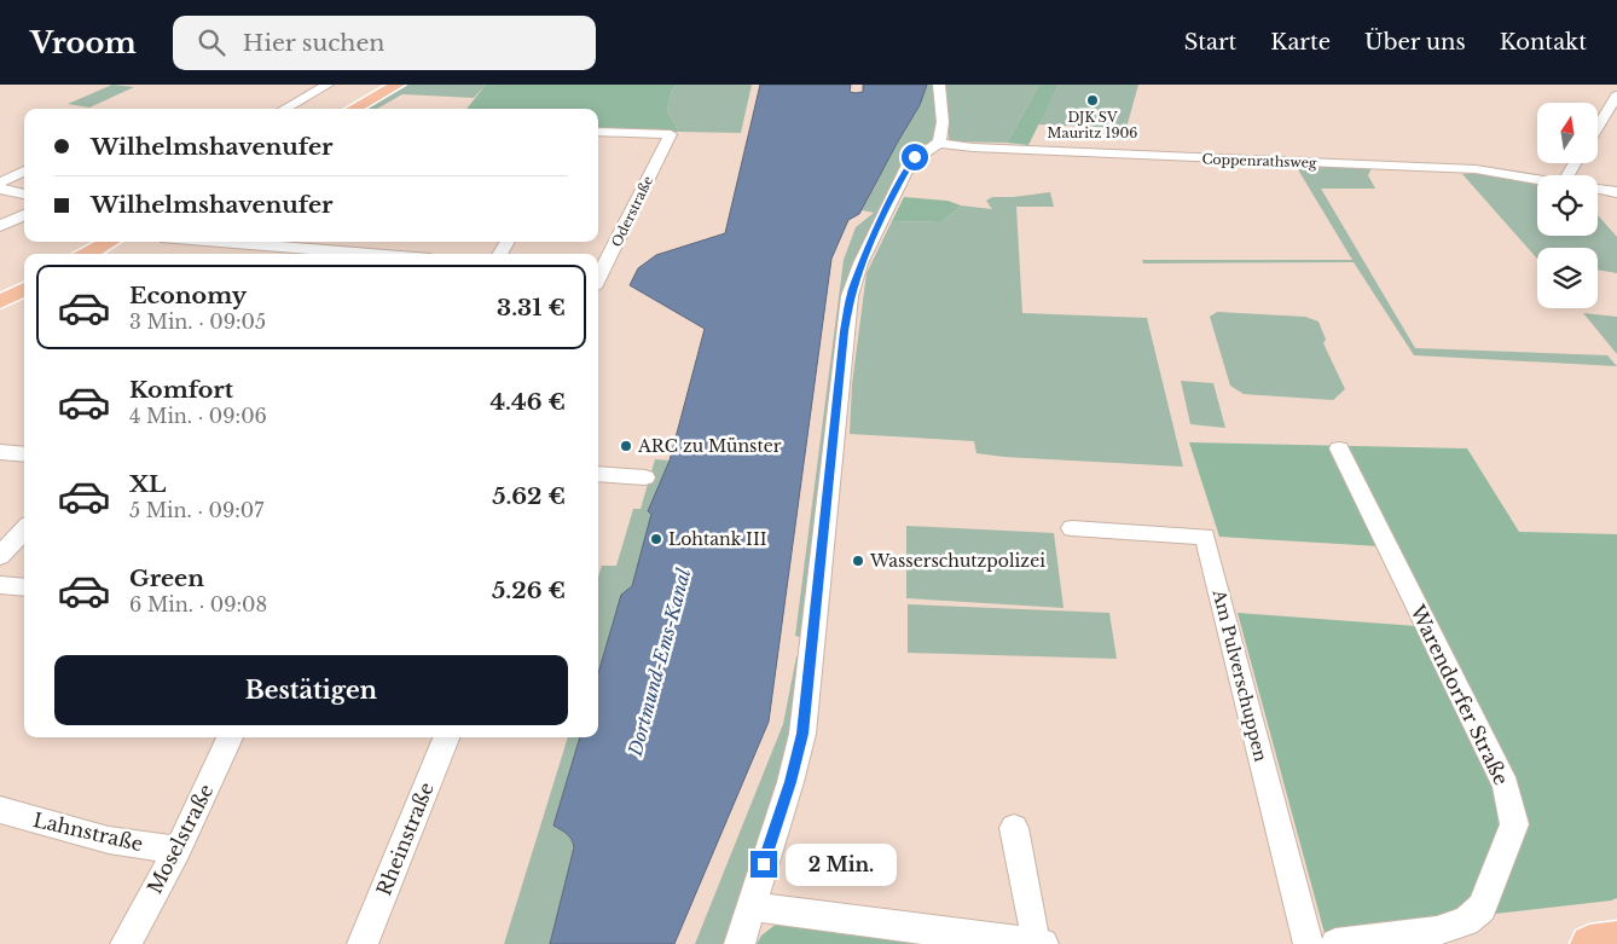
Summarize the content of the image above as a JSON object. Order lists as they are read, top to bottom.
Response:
{
  "streets": {
    "street": [
      "Coppenrathsweg",
      "Oderstraße",
      "Am Pulverschuppen",
      "Warendorfer Straße",
      "Lahnstraße",
      "Moselstraße",
      "Rheinstraße"
    ]
  },
  "crossings": [
    ["Lahnstraße", "Moselstraße"]
  ],
  "water": ["Dortmund-Ems-Kanal"],
  "places": [
    "DJK SV Mauritz 1906",
    "ARC zu Münster",
    "Lohtank III",
    "Wasserschutzpolizei"
  ],
  "north": "top",
  "page": {
    "header": "Vroom",
    "search": "Hier suchen",
    "nav": [
      "Start",
      "Karte",
      "Über uns",
      "Kontakt"
    ],
    "banner": ["Wilhelmshavenufer", "Wilhelmshavenufer"],
    "list": [
      {
        "name": "Economy",
        "note": "3 Min. · 09:05",
        "value": "3.31 €"
      },
      {
        "name": "Komfort",
        "note": "4 Min. · 09:06",
        "value": "4.46 €"
      },
      {
        "name": "XL",
        "note": "5 Min. · 09:07",
        "value": "5.62 €"
      },
      {
        "name": "Green",
        "note": "6 Min. · 09:08",
        "value": "5.26 €"
      }
    ],
    "buttons": "Bestätigen",
    "bubble": "2 Min."
  }
}
